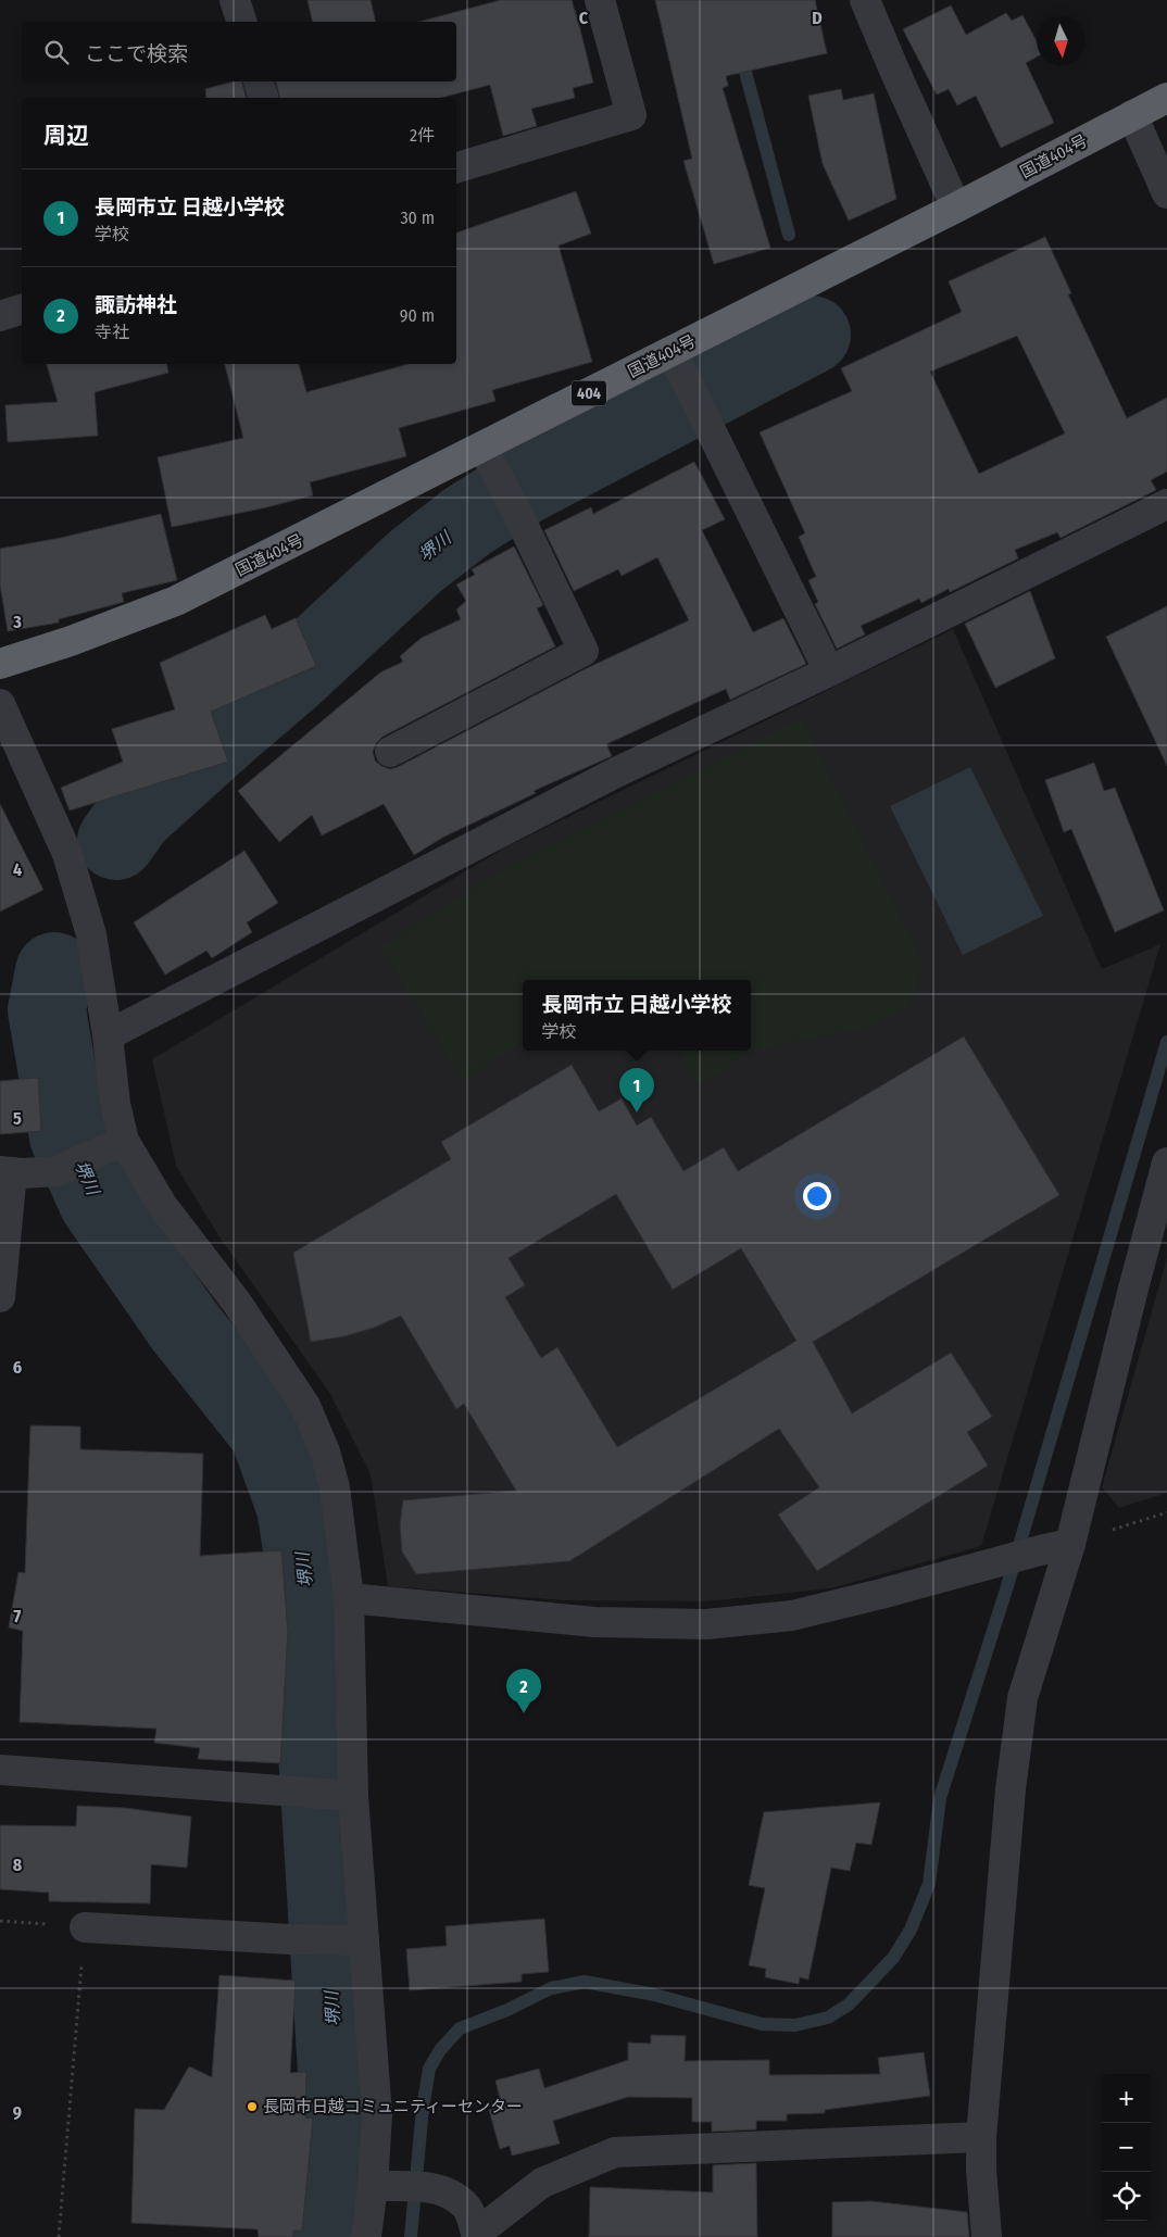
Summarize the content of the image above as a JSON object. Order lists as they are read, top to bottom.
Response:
{
  "streets": {
    "highway": ["国道404号", "404"]
  },
  "water": ["堺川"],
  "places": ["長岡市日越コミュニティーセンター"],
  "north": "bottom",
  "page": {
    "search": "ここで検索",
    "heading": ["周辺", "2件"],
    "list": [
      {
        "mark": "1",
        "name": "長岡市立 日越小学校",
        "note": "学校",
        "value": "30 m"
      },
      {
        "mark": "2",
        "name": "諏訪神社",
        "note": "寺社",
        "value": "90 m"
      }
    ],
    "popup": ["長岡市立 日越小学校", "学校"],
    "pins": ["1", "2"],
    "map_buttons": ["+", "−"]
  },
  "grid": {
    "columns": ["C", "D"],
    "rows": [
      "3",
      "4",
      "5",
      "6",
      "7",
      "8",
      "9"
    ]
  }
}
